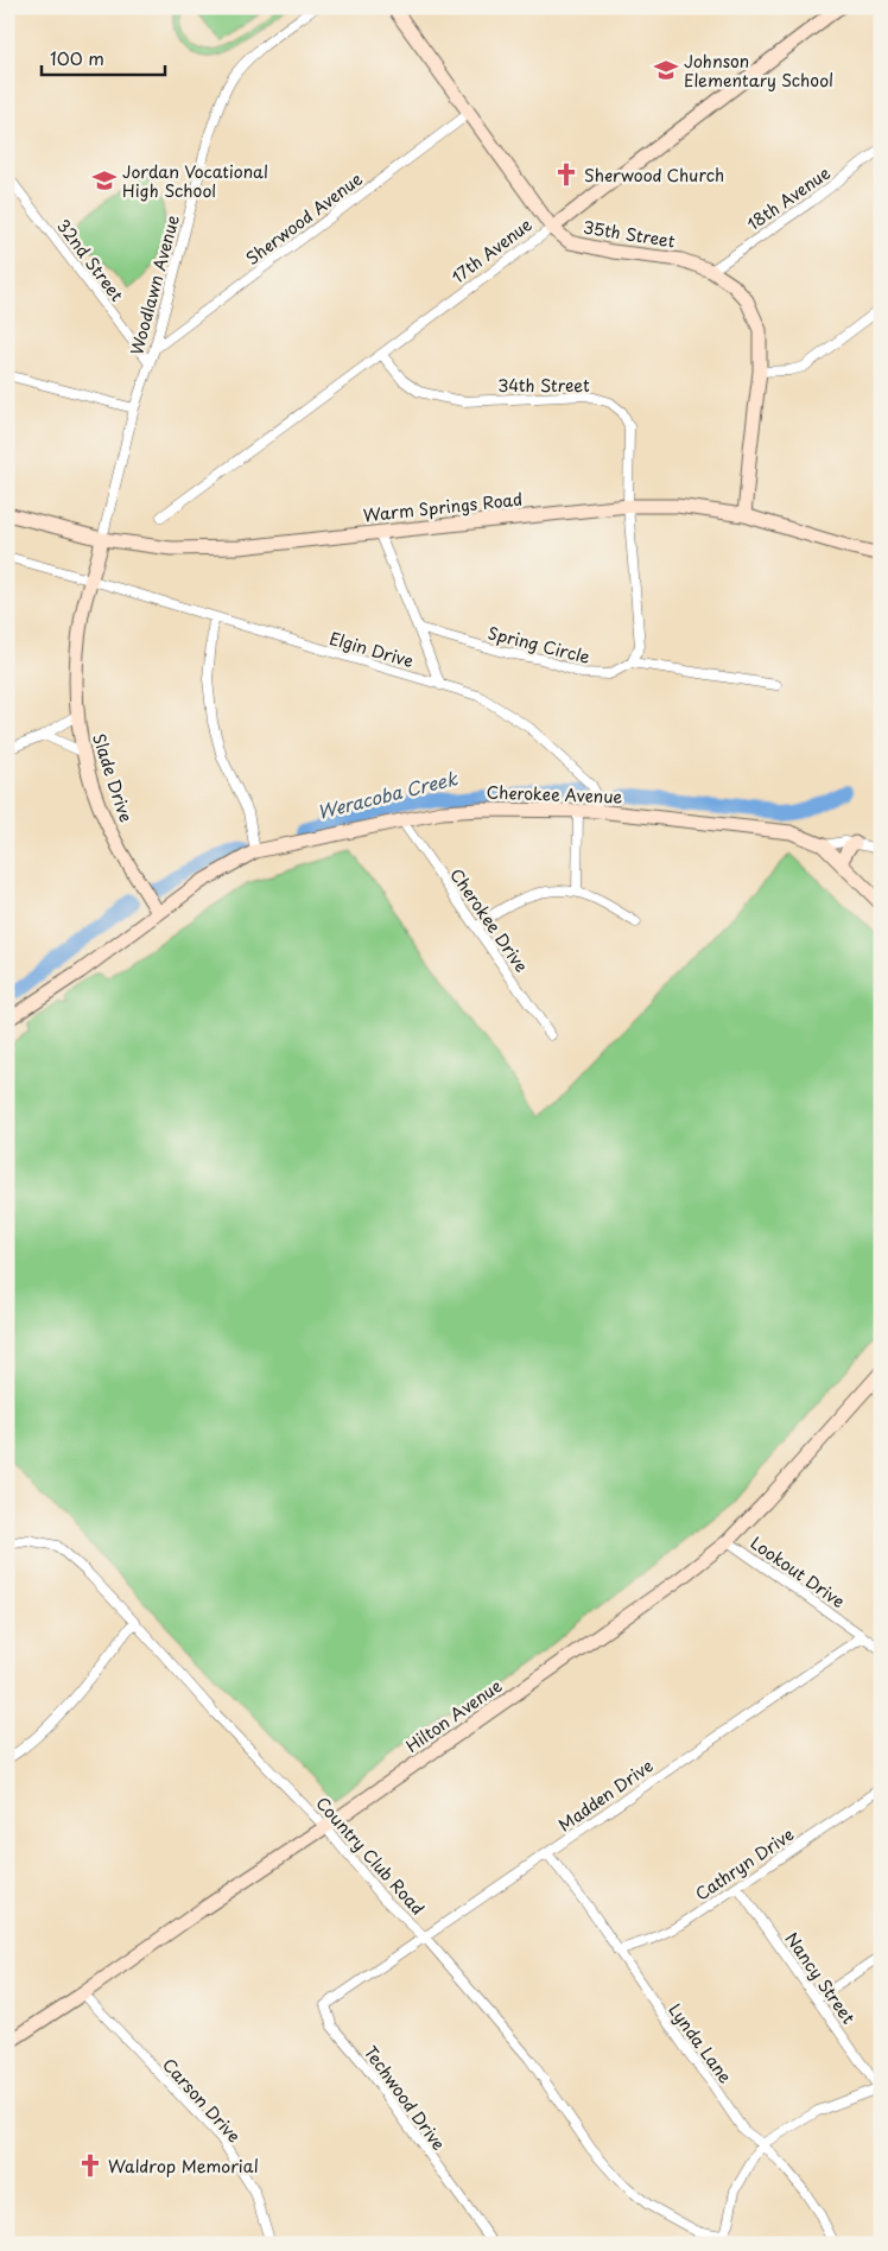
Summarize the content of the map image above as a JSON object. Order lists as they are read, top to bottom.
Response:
{
  "streets": {
    "street": [
      "18th Avenue",
      "Sherwood Avenue",
      "35th Street",
      "17th Avenue",
      "32nd Street",
      "Woodlawn Avenue",
      "34th Street",
      "Warm Springs Road",
      "Spring Circle",
      "Elgin Drive",
      "Slade Drive",
      "Cherokee Avenue",
      "Cherokee Drive",
      "Lookout Drive",
      "Hilton Avenue",
      "Madden Drive",
      "Country Club Road",
      "Cathryn Drive",
      "Nancy Street",
      "Lynda Lane",
      "Techwood Drive",
      "Carson Drive"
    ]
  },
  "crossings": [
    ["18th Avenue", "35th Street"],
    ["Sherwood Avenue", "35th Street"],
    ["Sherwood Avenue", "Woodlawn Avenue"],
    ["35th Street", "17th Avenue"],
    ["35th Street", "Warm Springs Road"],
    ["17th Avenue", "34th Street"],
    ["32nd Street", "Woodlawn Avenue"],
    ["Woodlawn Avenue", "Warm Springs Road"],
    ["Woodlawn Avenue", "Slade Drive"],
    ["34th Street", "Warm Springs Road"],
    ["Warm Springs Road", "Slade Drive"],
    ["Elgin Drive", "Slade Drive"],
    ["Elgin Drive", "Cherokee Avenue"],
    ["Slade Drive", "Cherokee Avenue"],
    ["Cherokee Avenue", "Cherokee Drive"],
    ["Lookout Drive", "Hilton Avenue"],
    ["Lookout Drive", "Madden Drive"],
    ["Hilton Avenue", "Country Club Road"],
    ["Hilton Avenue", "Carson Drive"],
    ["Madden Drive", "Country Club Road"],
    ["Madden Drive", "Lynda Lane"],
    ["Madden Drive", "Techwood Drive"],
    ["Cathryn Drive", "Nancy Street"],
    ["Cathryn Drive", "Lynda Lane"]
  ],
  "water": ["Weracoba Creek"],
  "places": {
    "school or university": ["Johnson Elementary School", "Jordan Vocational High School"],
    "church": ["Sherwood Church", "Waldrop Memorial"]
  },
  "scale_bar": "100 m"
}
